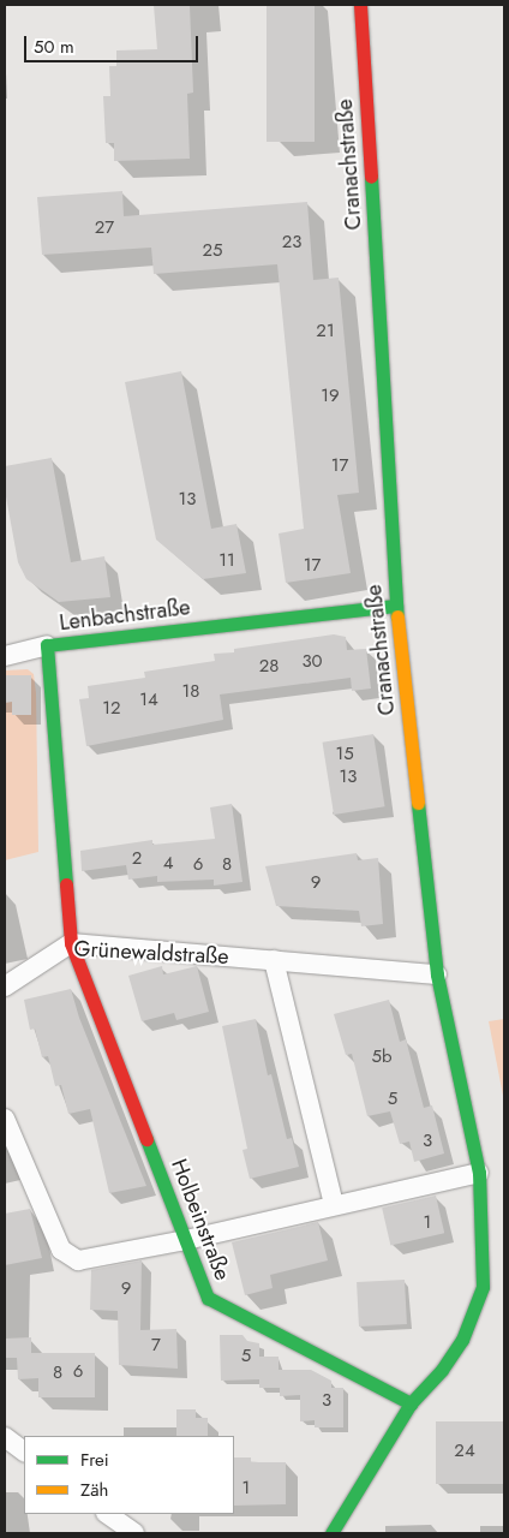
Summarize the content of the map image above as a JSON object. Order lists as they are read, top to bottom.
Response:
{
  "streets": {
    "street": [
      "Cranachstraße",
      "Lenbachstraße",
      "Grünewaldstraße",
      "Holbeinstraße"
    ]
  },
  "crossings": [
    ["Cranachstraße", "Lenbachstraße"],
    ["Cranachstraße", "Grünewaldstraße"],
    ["Cranachstraße", "Holbeinstraße"],
    ["Lenbachstraße", "Grünewaldstraße"],
    ["Lenbachstraße", "Holbeinstraße"],
    ["Grünewaldstraße", "Holbeinstraße"]
  ],
  "house_numbers": [
    "27",
    "23",
    "25",
    "21",
    "19",
    "17",
    "13",
    "11",
    "17",
    "30",
    "28",
    "18",
    "14",
    "12",
    "15",
    "13",
    "2",
    "4",
    "6",
    "8",
    "9",
    "5b",
    "5",
    "3",
    "1",
    "9",
    "7",
    "5",
    "6",
    "8",
    "3",
    "24",
    "1"
  ],
  "legend": ["Frei", "Zäh"],
  "scale_bar": "50 m"
}
